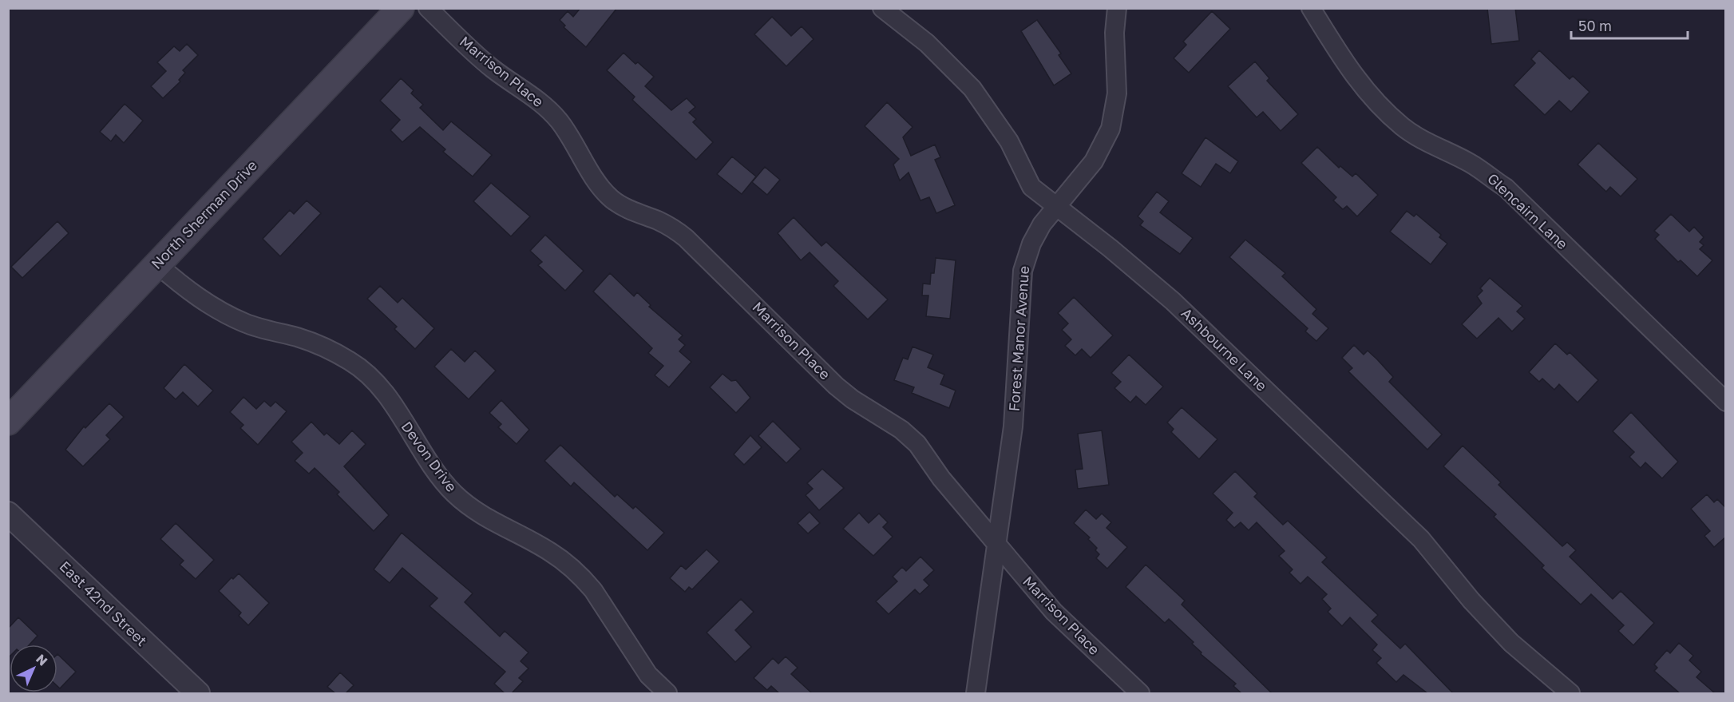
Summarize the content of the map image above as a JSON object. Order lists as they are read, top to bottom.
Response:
{
  "streets": {
    "main road": ["North Sherman Drive"],
    "street": [
      "Marrison Place",
      "Glencairn Lane",
      "Forest Manor Avenue",
      "Ashbourne Lane",
      "Devon Drive",
      "East 42nd Street"
    ]
  },
  "crossings": [
    ["Marrison Place", "Forest Manor Avenue"],
    ["North Sherman Drive", "Devon Drive"],
    ["Forest Manor Avenue", "Ashbourne Lane"]
  ],
  "scale_bar": "50 m",
  "north": "top right"
}
